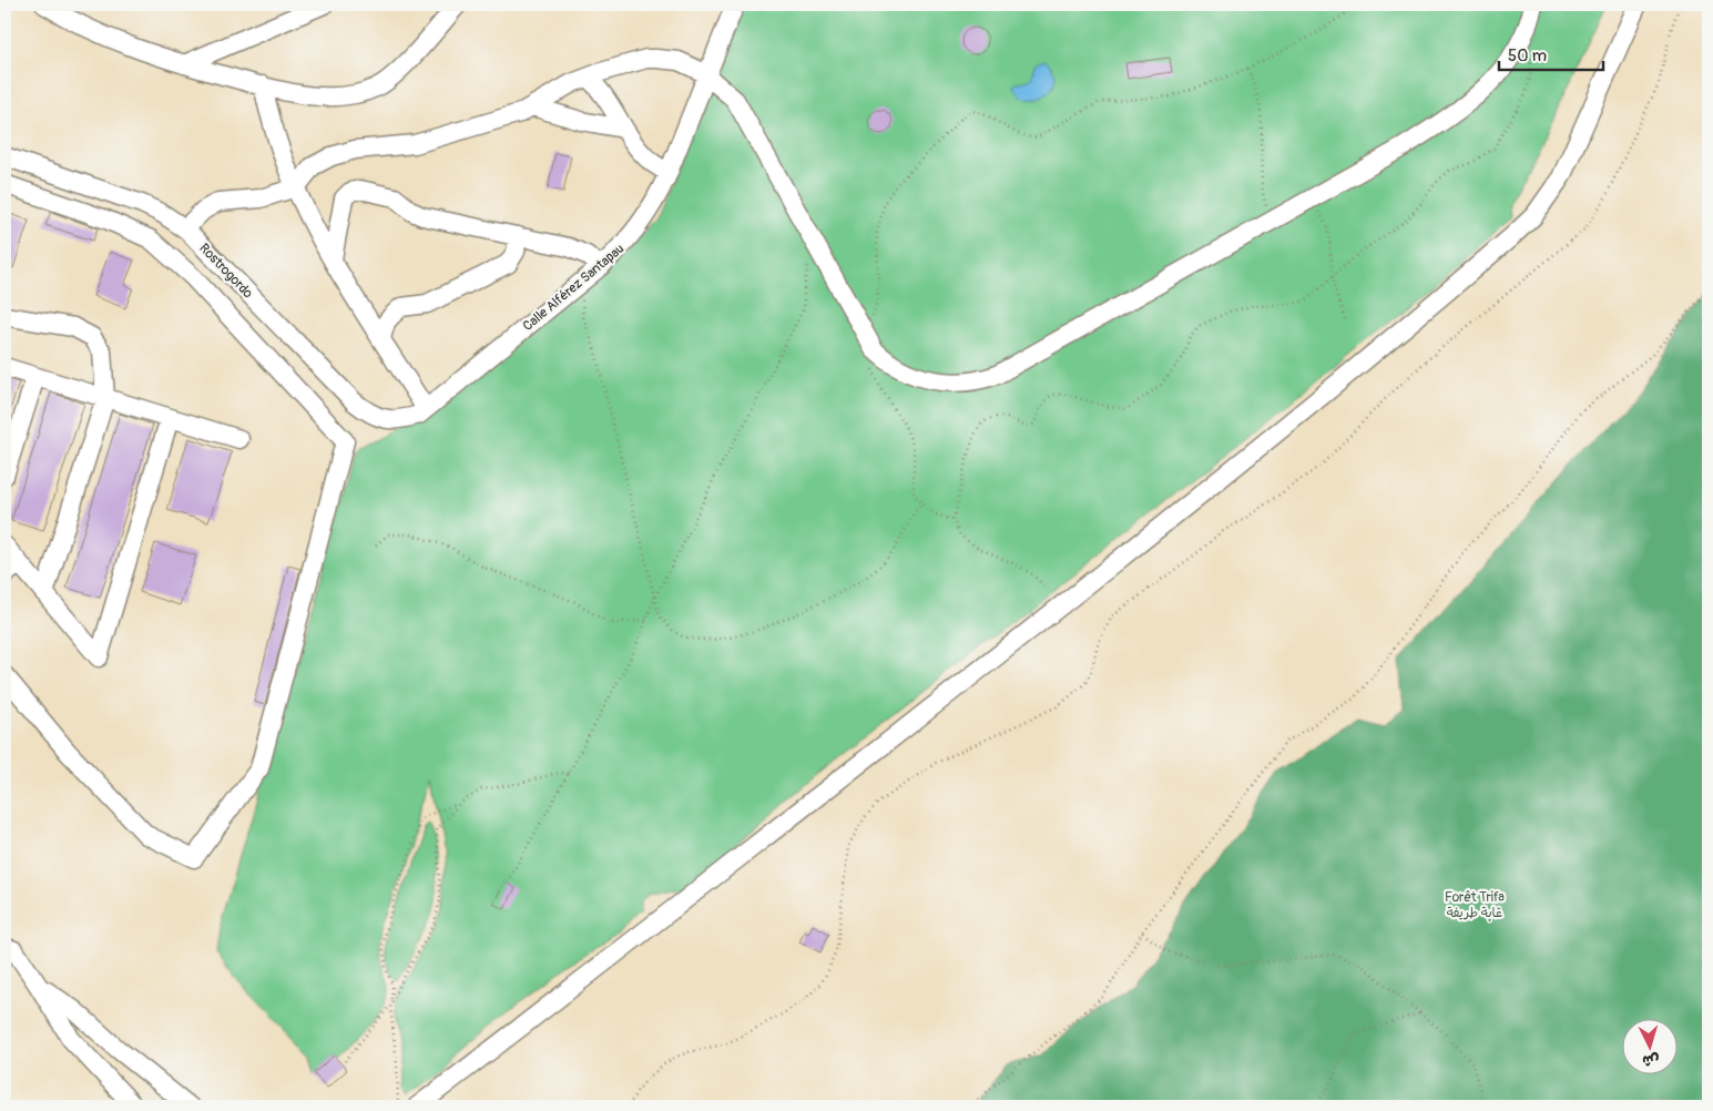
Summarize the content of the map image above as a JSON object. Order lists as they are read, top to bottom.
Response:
{
  "streets": {
    "street": ["Rostrogordo", "Calle Alférez Santapau"]
  },
  "crossings": [
    ["Rostrogordo", "Calle Alférez Santapau"]
  ],
  "parks": ["Forêt Trifa غابة طريفة"],
  "scale_bar": "50 m",
  "north": "bottom"
}
